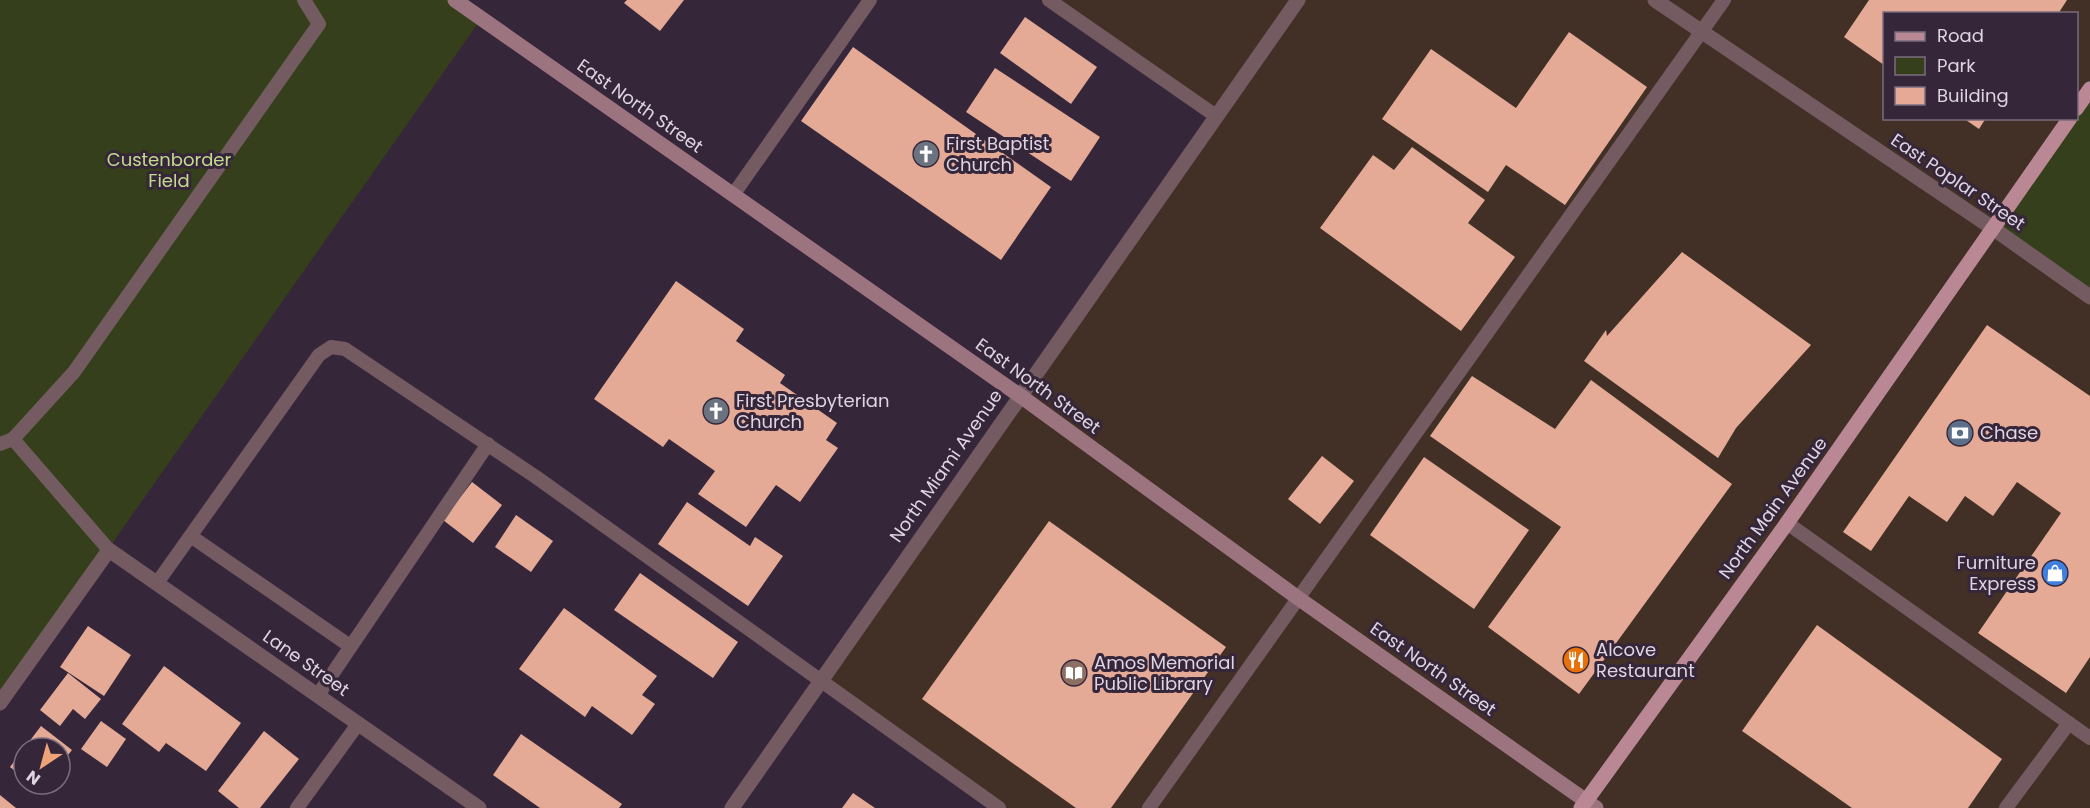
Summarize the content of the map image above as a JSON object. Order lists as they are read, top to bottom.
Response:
{
  "streets": {
    "main road": ["East North Street", "North Main Avenue"],
    "street": ["East Poplar Street", "North Miami Avenue", "Lane Street"]
  },
  "crossings": [
    ["East North Street", "North Miami Avenue"],
    ["East North Street", "North Main Avenue"],
    ["East Poplar Street", "North Main Avenue"]
  ],
  "parks": ["Custenborder Field"],
  "places": {
    "church": ["First Baptist Church", "First Presbyterian Church"],
    "bank": ["Chase"],
    "shop": ["Furniture Express"],
    "restaurant": ["Alcove Restaurant"],
    "library": ["Amos Memorial Public Library"]
  },
  "legend": ["Road", "Park", "Building"],
  "north": "bottom left"
}
